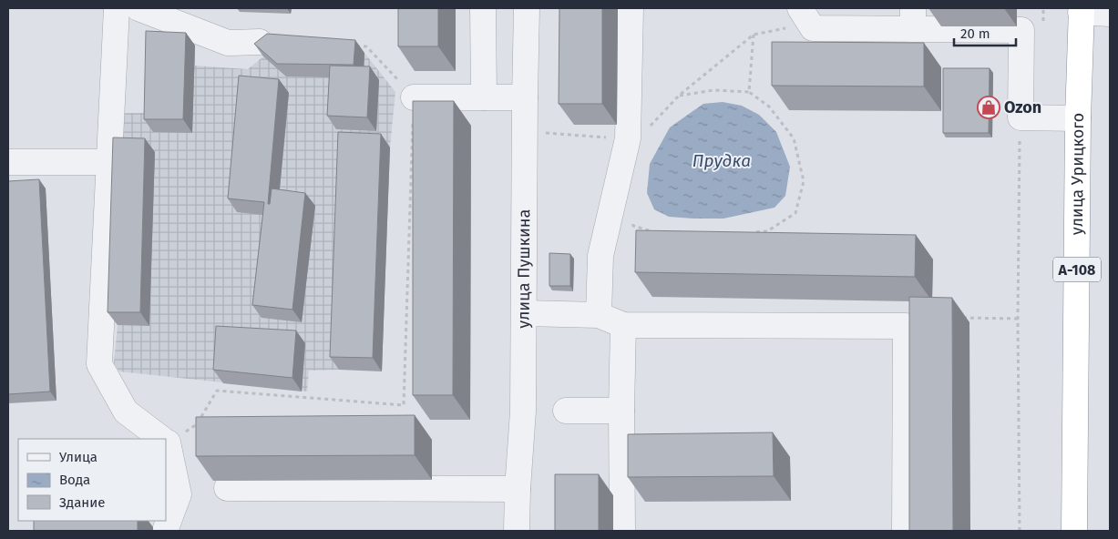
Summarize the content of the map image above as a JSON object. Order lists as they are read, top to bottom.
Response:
{
  "streets": {
    "highway": ["улица Урицкого", "А-108"],
    "street": ["улица Пушкина"]
  },
  "water": ["Прудка"],
  "places": {
    "shop": ["Ozon"]
  },
  "legend": ["Улица", "Вода", "Здание"],
  "scale_bar": "20 m"
}
